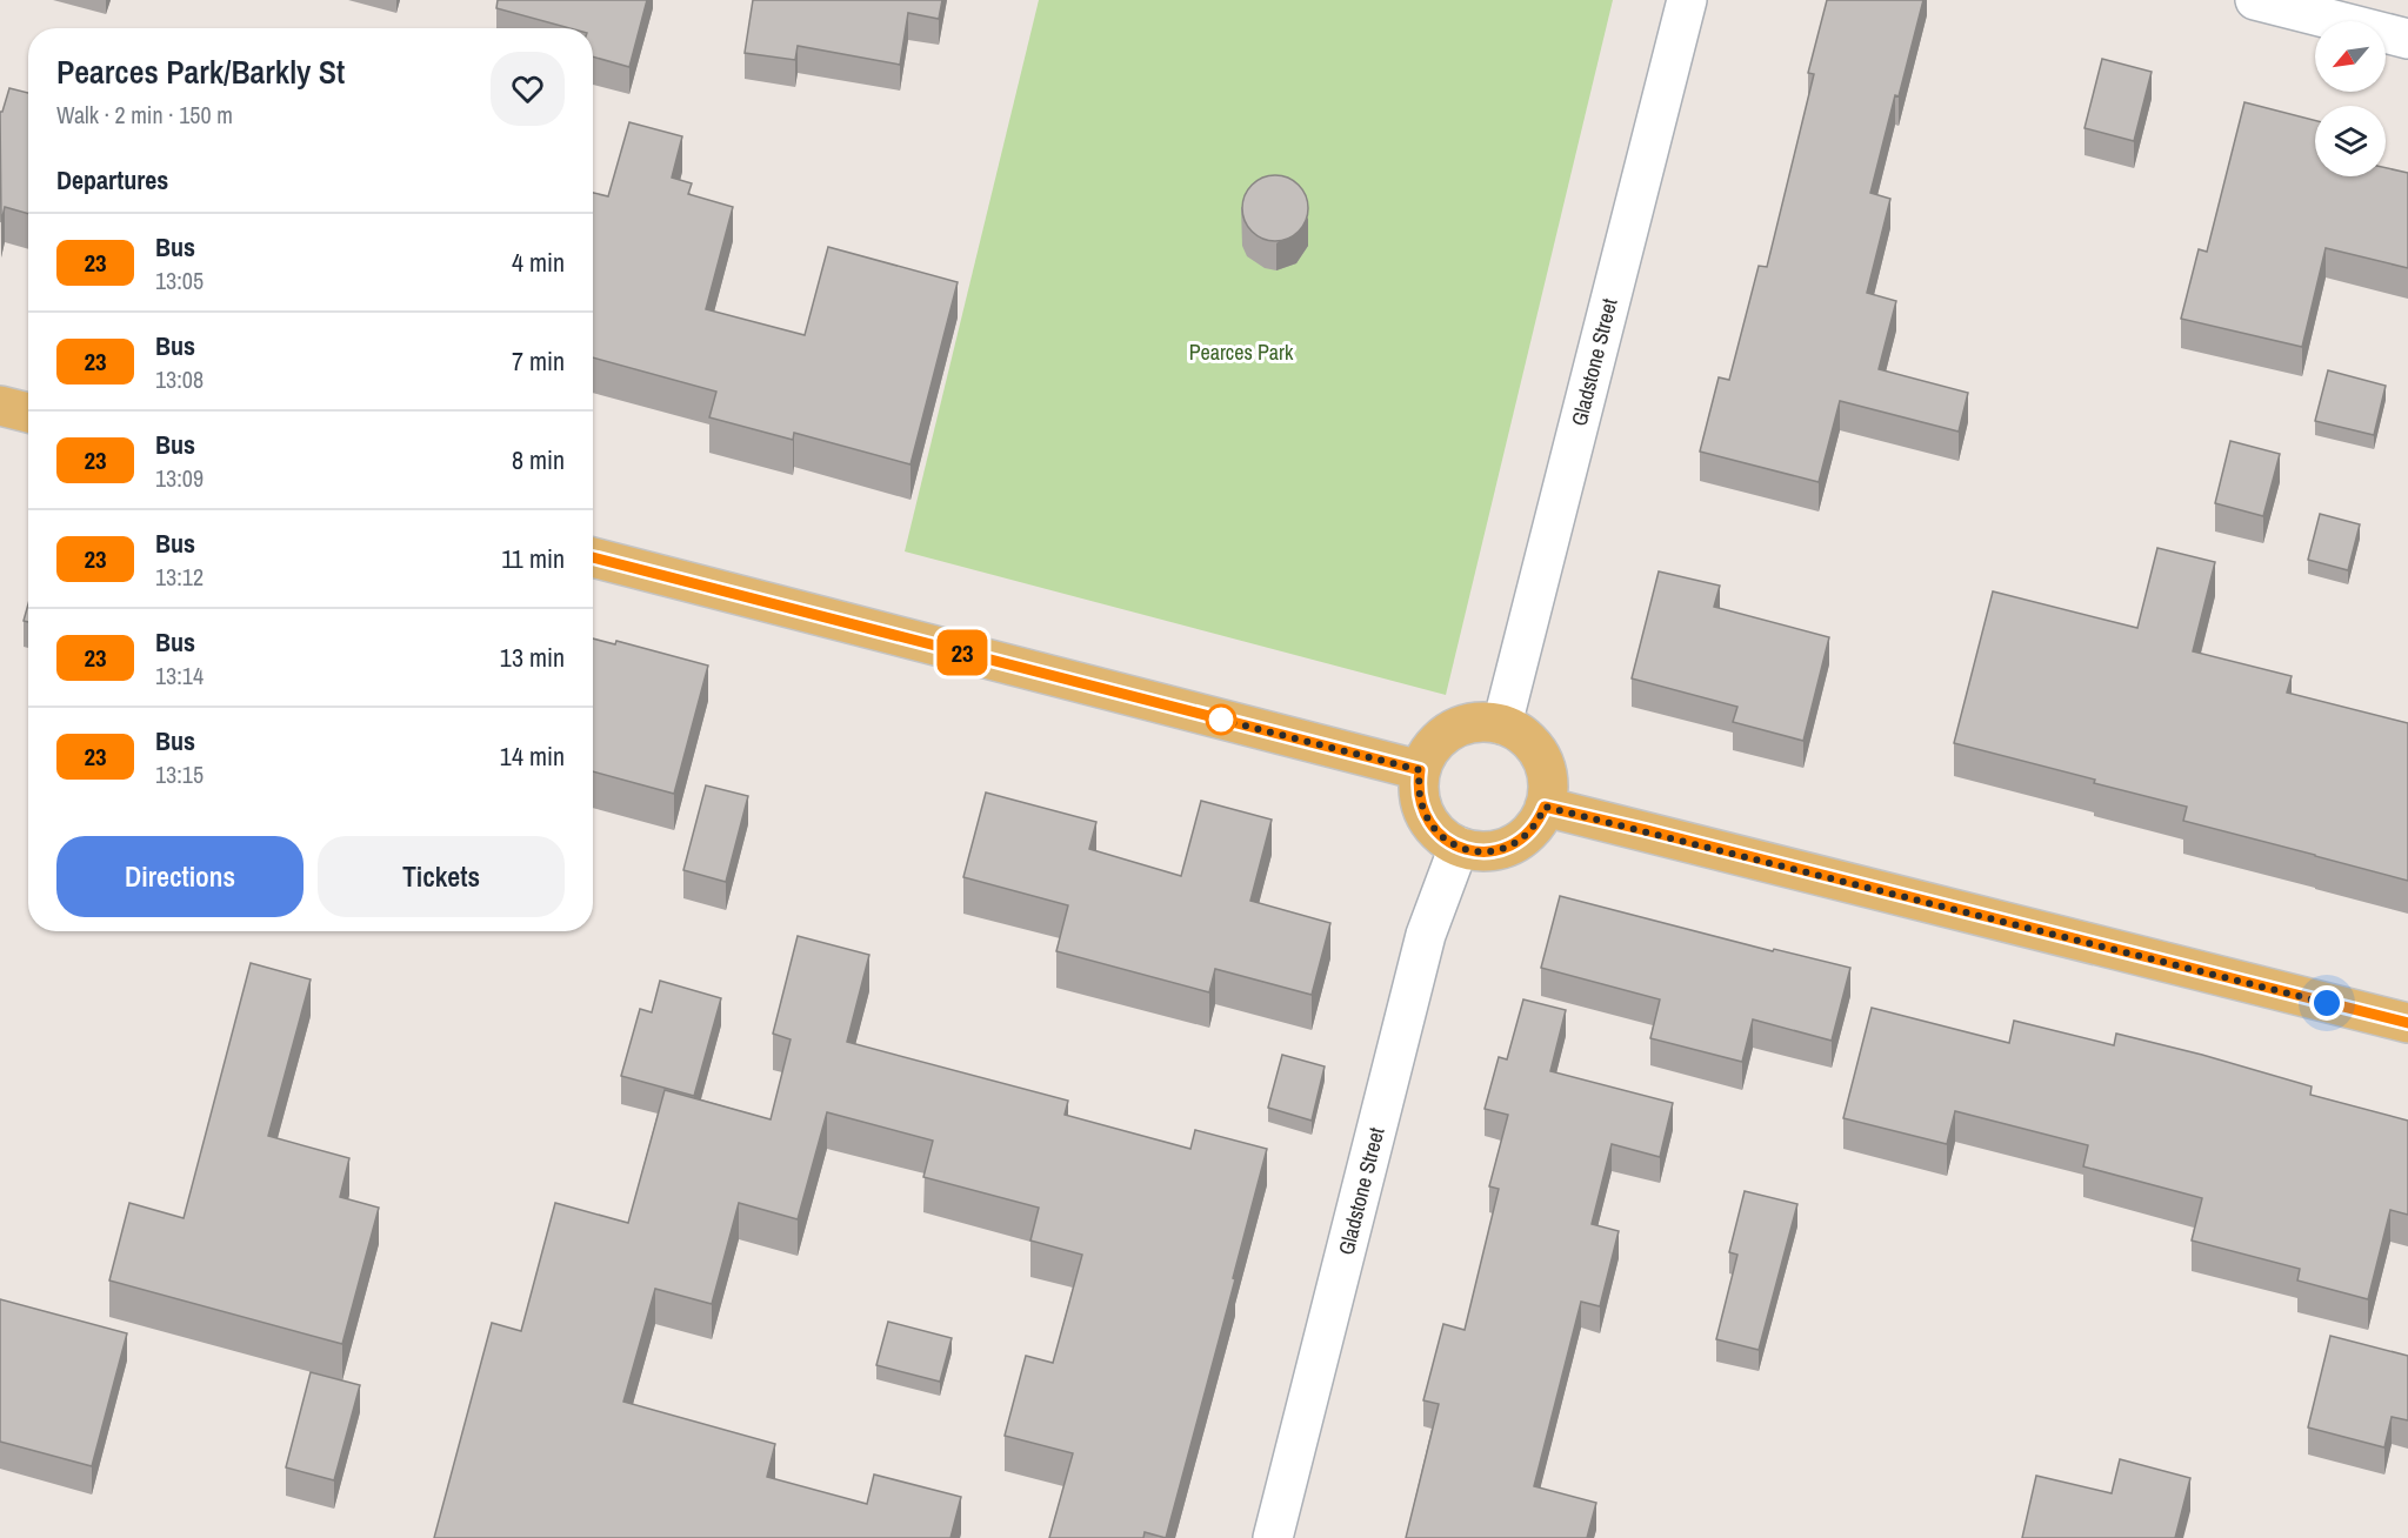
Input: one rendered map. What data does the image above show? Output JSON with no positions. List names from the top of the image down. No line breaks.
{"streets":{"street":["Gladstone Street"]},"parks":["Pearces Park"],"lines":["bus line 23"],"north":"bottom left","page":{"on_map":"23","heading":[["Pearces Park/Barkly St","Walk · 2 min · 150 m"],"Departures"],"list":[{"mark":"23","name":"Bus","note":"13:05","value":"4 min"},{"mark":"23","name":"Bus","note":"13:08","value":"7 min"},{"mark":"23","name":"Bus","note":"13:09","value":"8 min"},{"mark":"23","name":"Bus","note":"13:12","value":"11 min"},{"mark":"23","name":"Bus","note":"13:14","value":"13 min"},{"mark":"23","name":"Bus","note":"13:15","value":"14 min"}],"buttons":["Directions","Tickets"]}}
